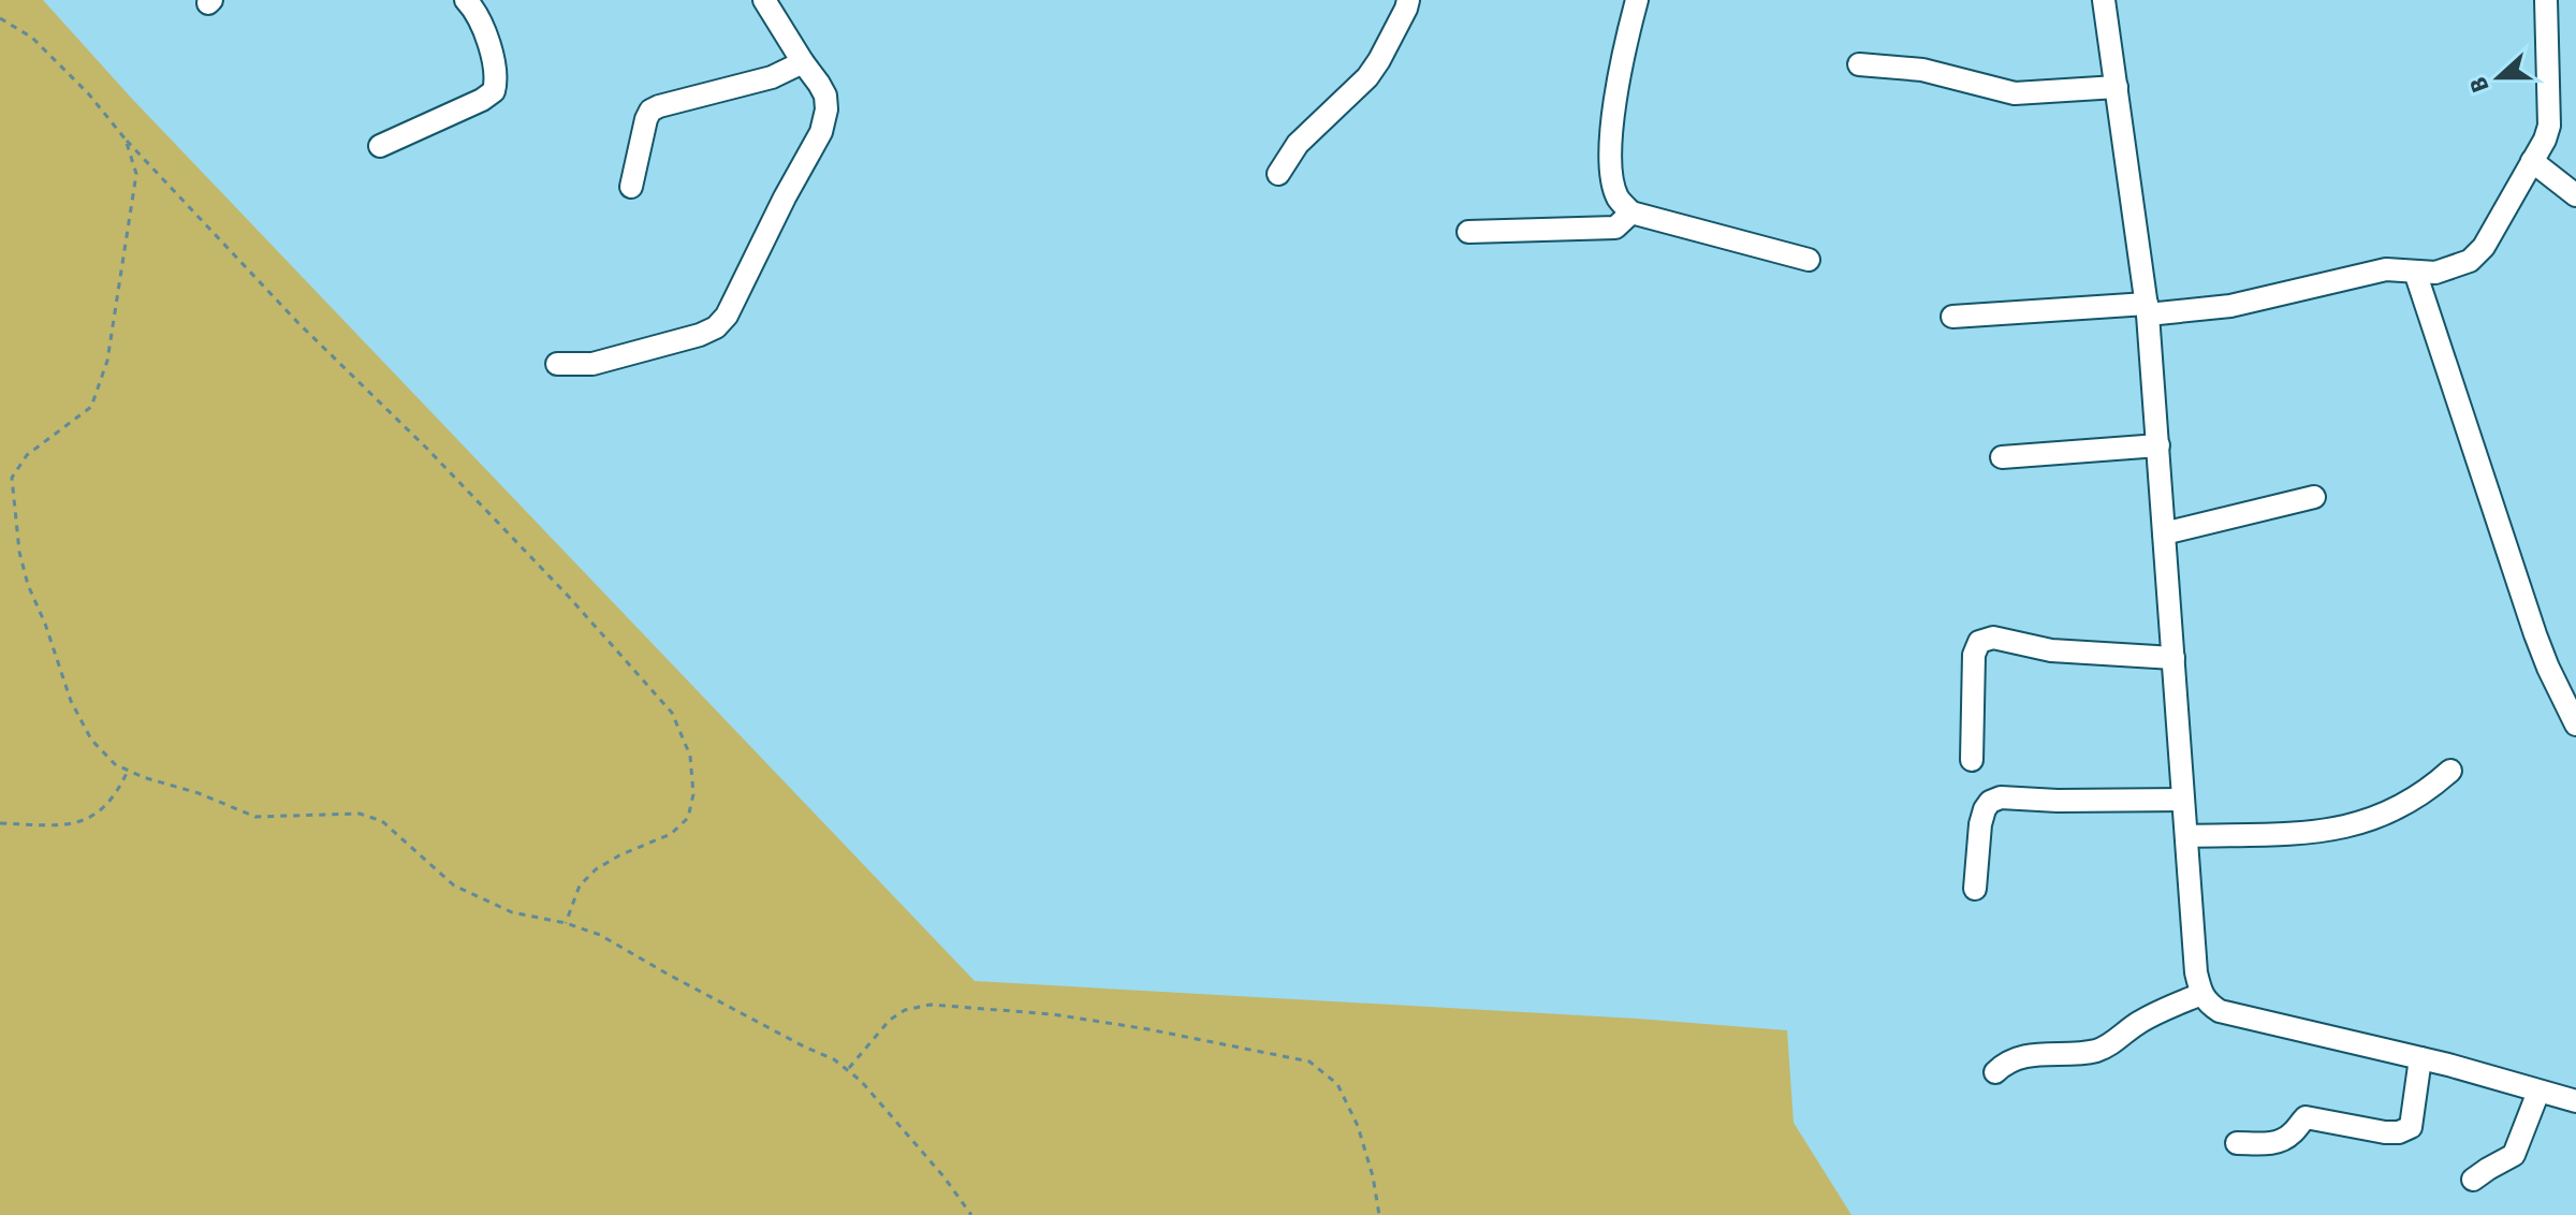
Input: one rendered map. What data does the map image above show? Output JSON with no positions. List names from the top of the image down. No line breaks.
{"north":"left"}
